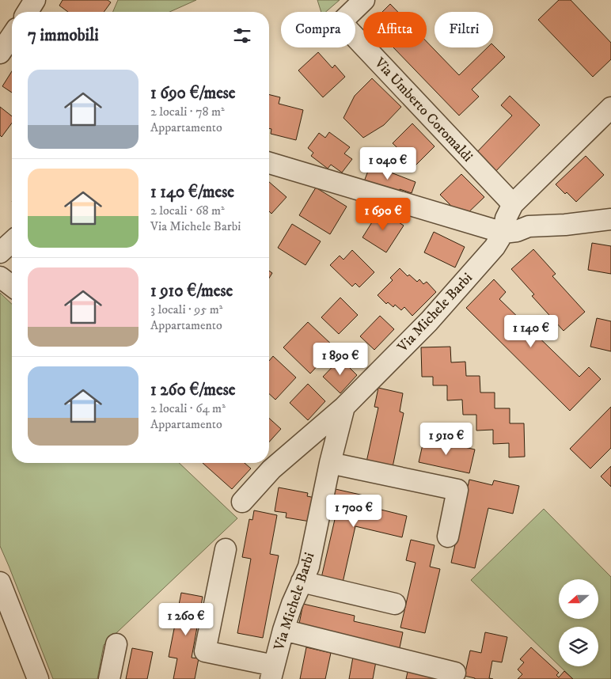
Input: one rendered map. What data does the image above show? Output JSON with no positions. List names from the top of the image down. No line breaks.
{"streets":{"street":["Via Umberto Coromaldi","Via Michele Barbi"]},"crossings":[["Via Umberto Coromaldi","Via Michele Barbi"]],"north":"left","page":{"chip":["Compra","Affitta","Filtri"],"heading":"7 immobili","list":[{"name":"1 690 €/mese","note":"2 locali · 78 m² · Appartamento"},{"name":"1 140 €/mese","note":"2 locali · 68 m² · Via Michele Barbi"},{"name":"1 910 €/mese","note":"3 locali · 95 m² · Appartamento"},{"name":"1 260 €/mese","note":"2 locali · 64 m² · Appartamento"}],"price":["1 040 €","1 690 €","1 140 €","1 890 €","1 910 €","1 700 €","1 260 €"]}}
